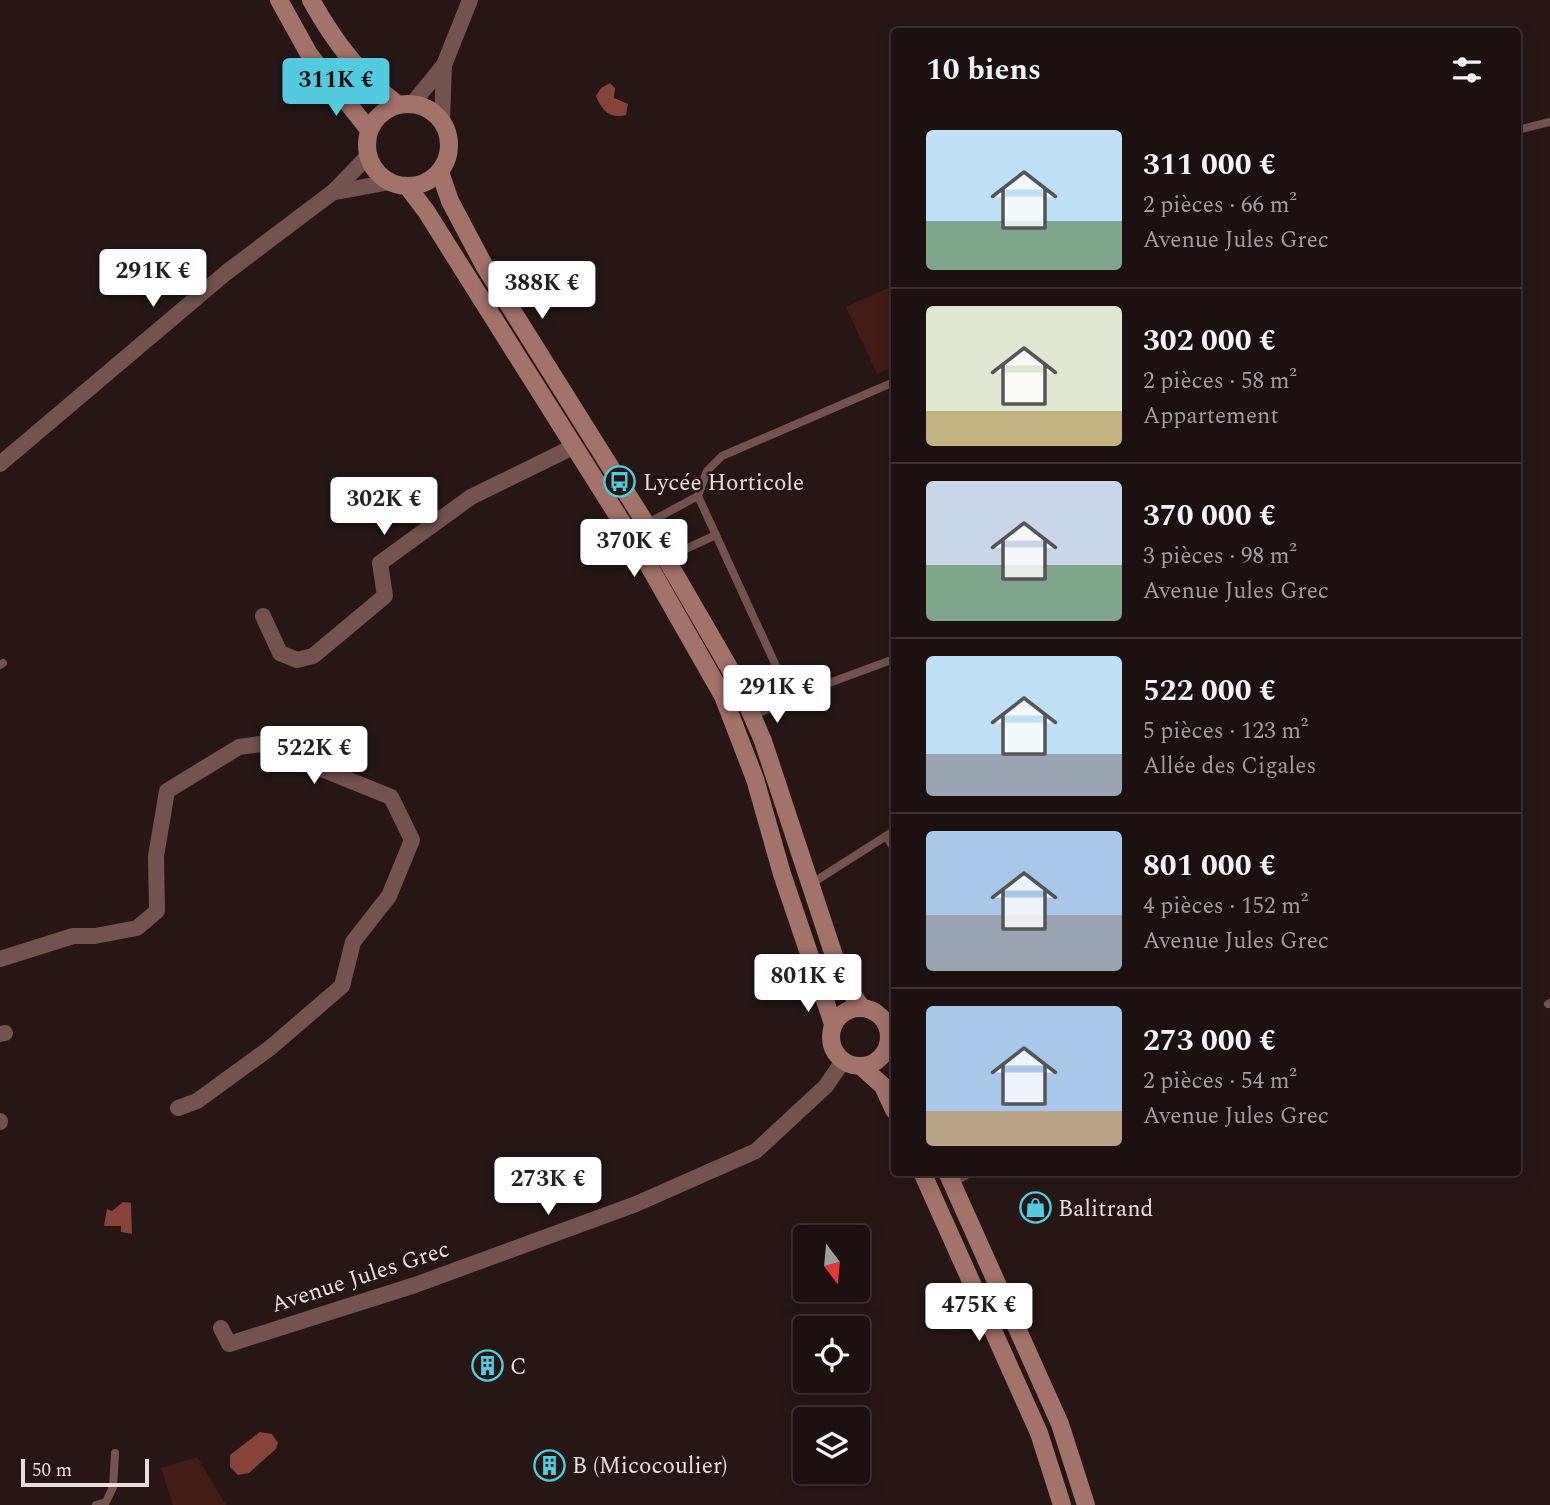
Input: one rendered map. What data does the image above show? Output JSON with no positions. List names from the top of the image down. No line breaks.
{"streets":{"street":["Avenue Jules Grec"]},"places":{"bus stop":["Lycée Horticole"],"shop":["Balitrand"],"building":["C","B (Micocoulier)"]},"scale_bar":"50 m","north":"bottom","page":{"heading":"10 biens","price":["311K €","291K €","388K €","302K €","370K €","291K €","522K €","801K €","273K €","475K €"],"list":[{"name":"311 000 €","note":"2 pièces · 66 m² · Avenue Jules Grec"},{"name":"302 000 €","note":"2 pièces · 58 m² · Appartement"},{"name":"370 000 €","note":"3 pièces · 98 m² · Avenue Jules Grec"},{"name":"522 000 €","note":"5 pièces · 123 m² · Allée des Cigales"},{"name":"801 000 €","note":"4 pièces · 152 m² · Avenue Jules Grec"},{"name":"273 000 €","note":"2 pièces · 54 m² · Avenue Jules Grec"}],"scale":"50 m"}}
